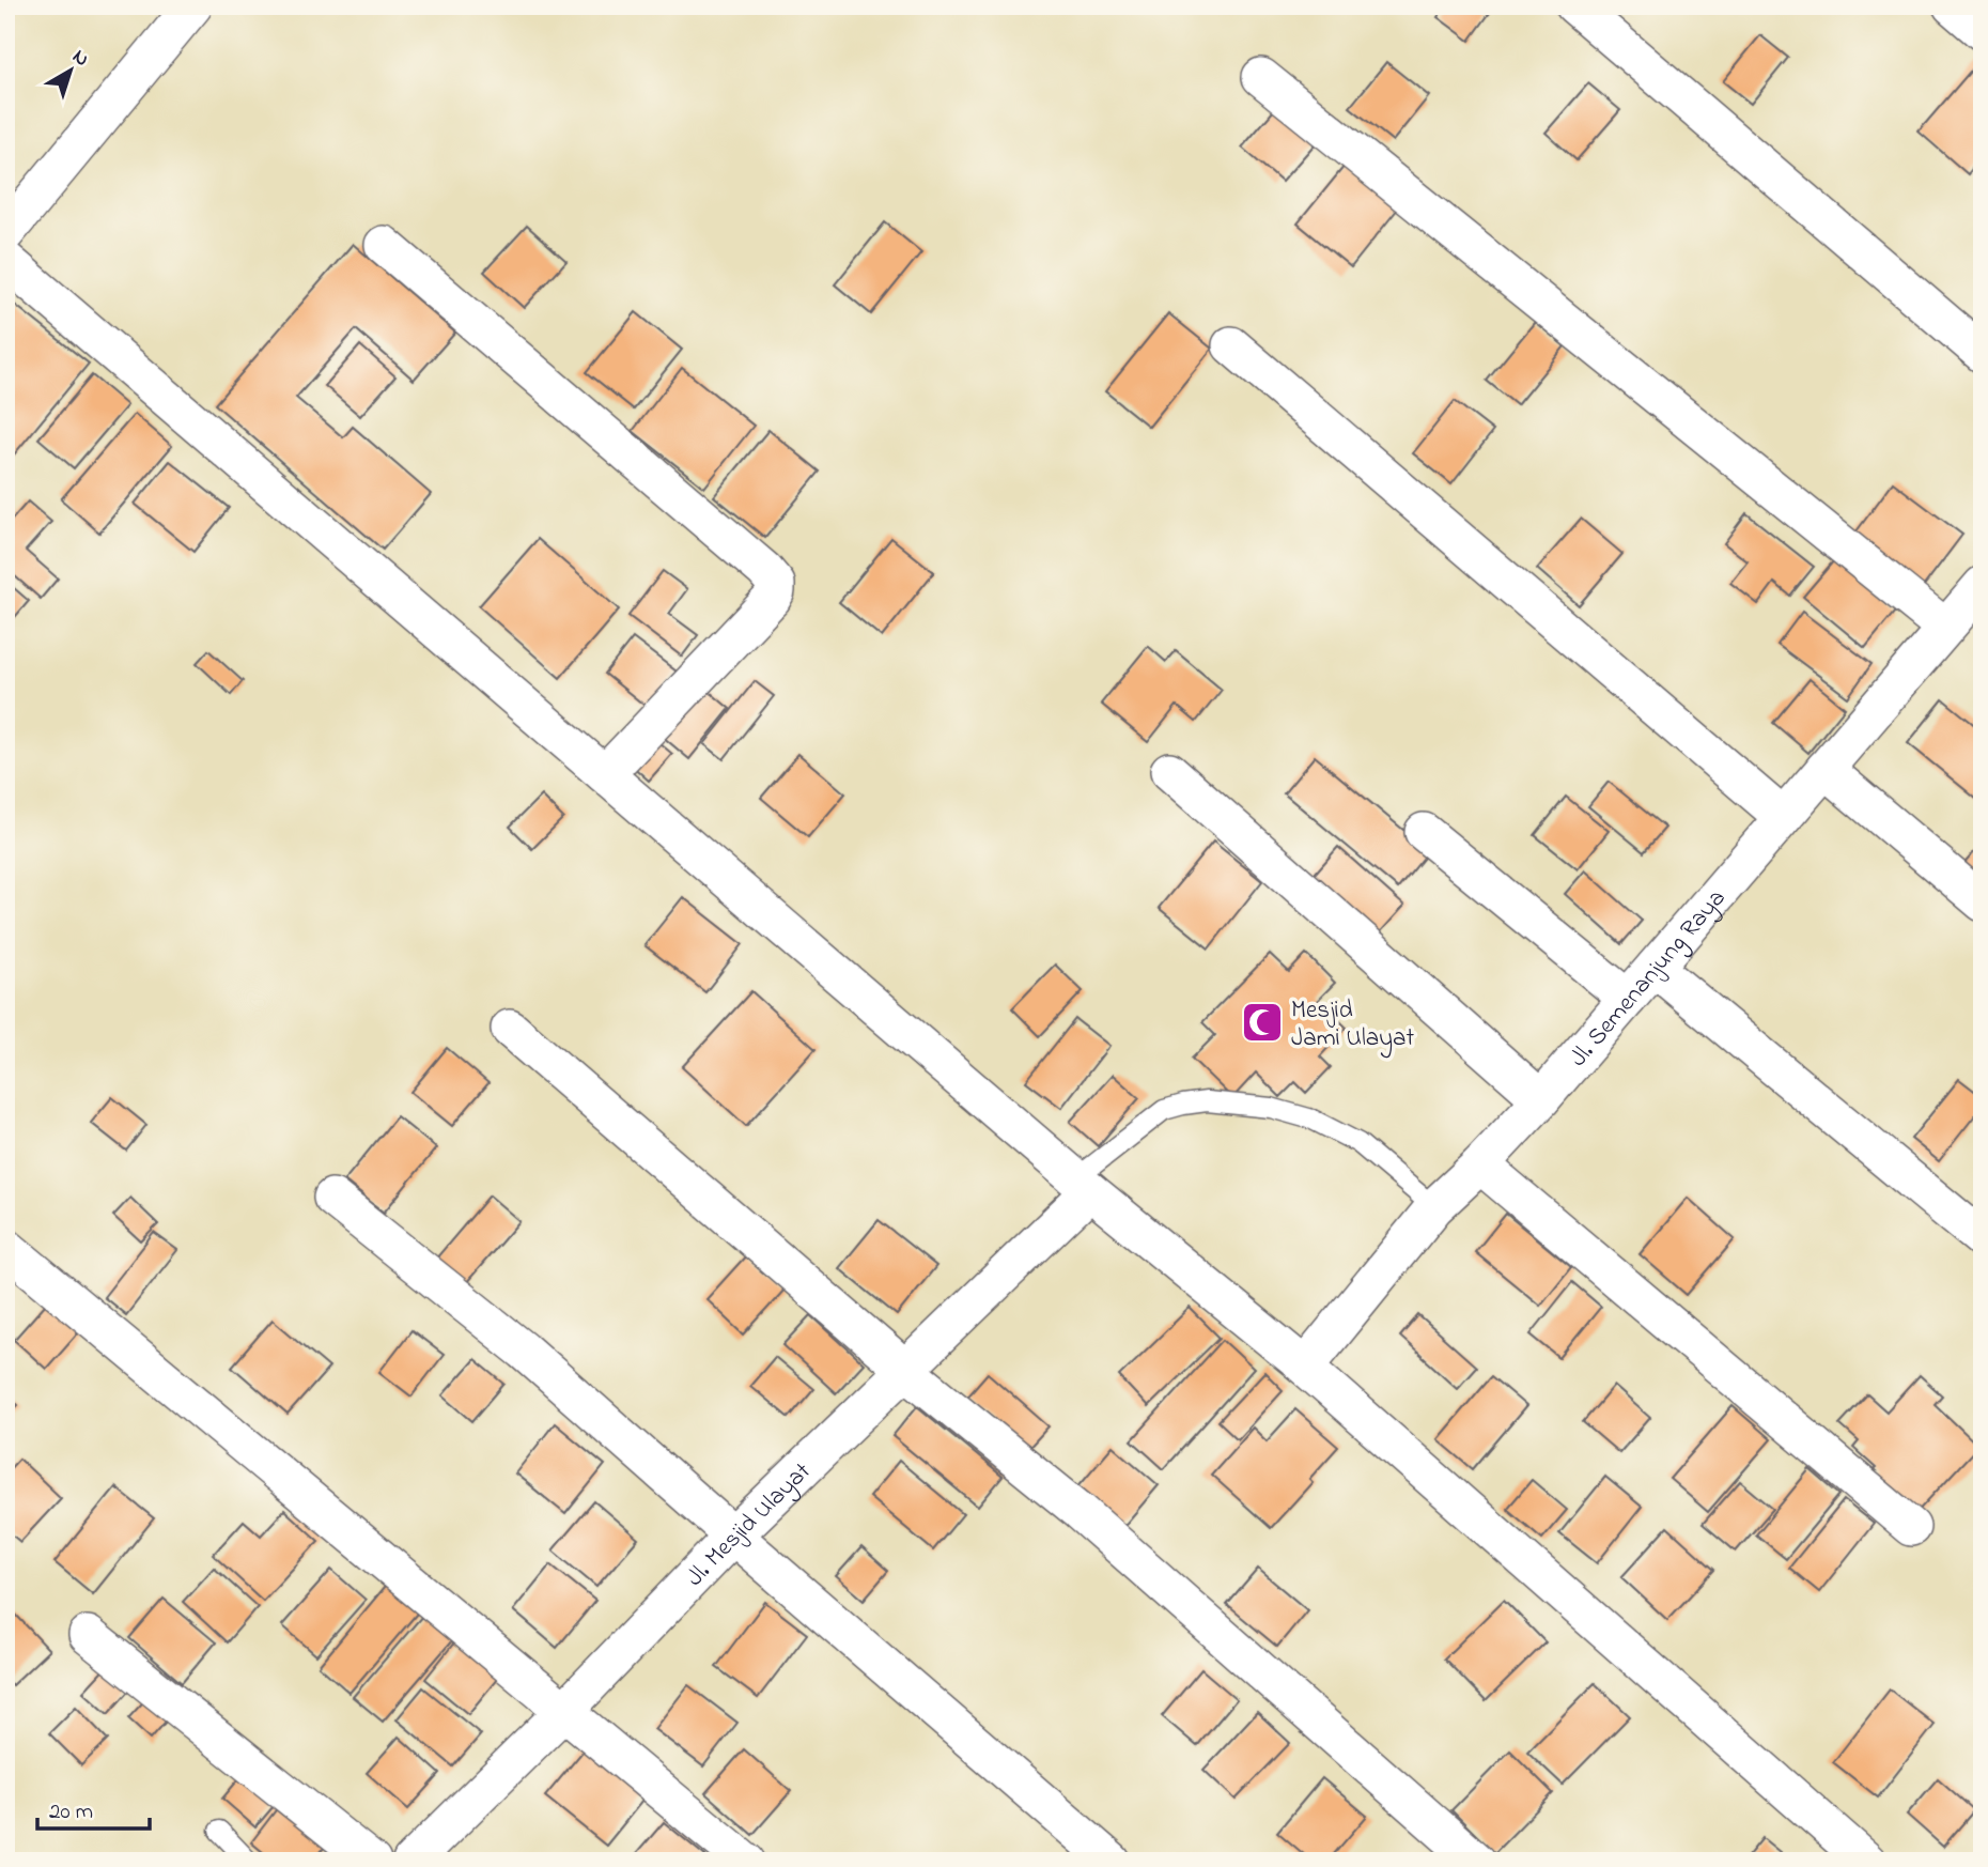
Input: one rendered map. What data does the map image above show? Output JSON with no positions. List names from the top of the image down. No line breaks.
{"streets":{"street":["Jl. Semenanjung Raya","Jl. Mesjid Ulayat"]},"places":{"mosque":["Mesjid Jami Ulayat"]},"scale_bar":"20 m","north":"top right"}
